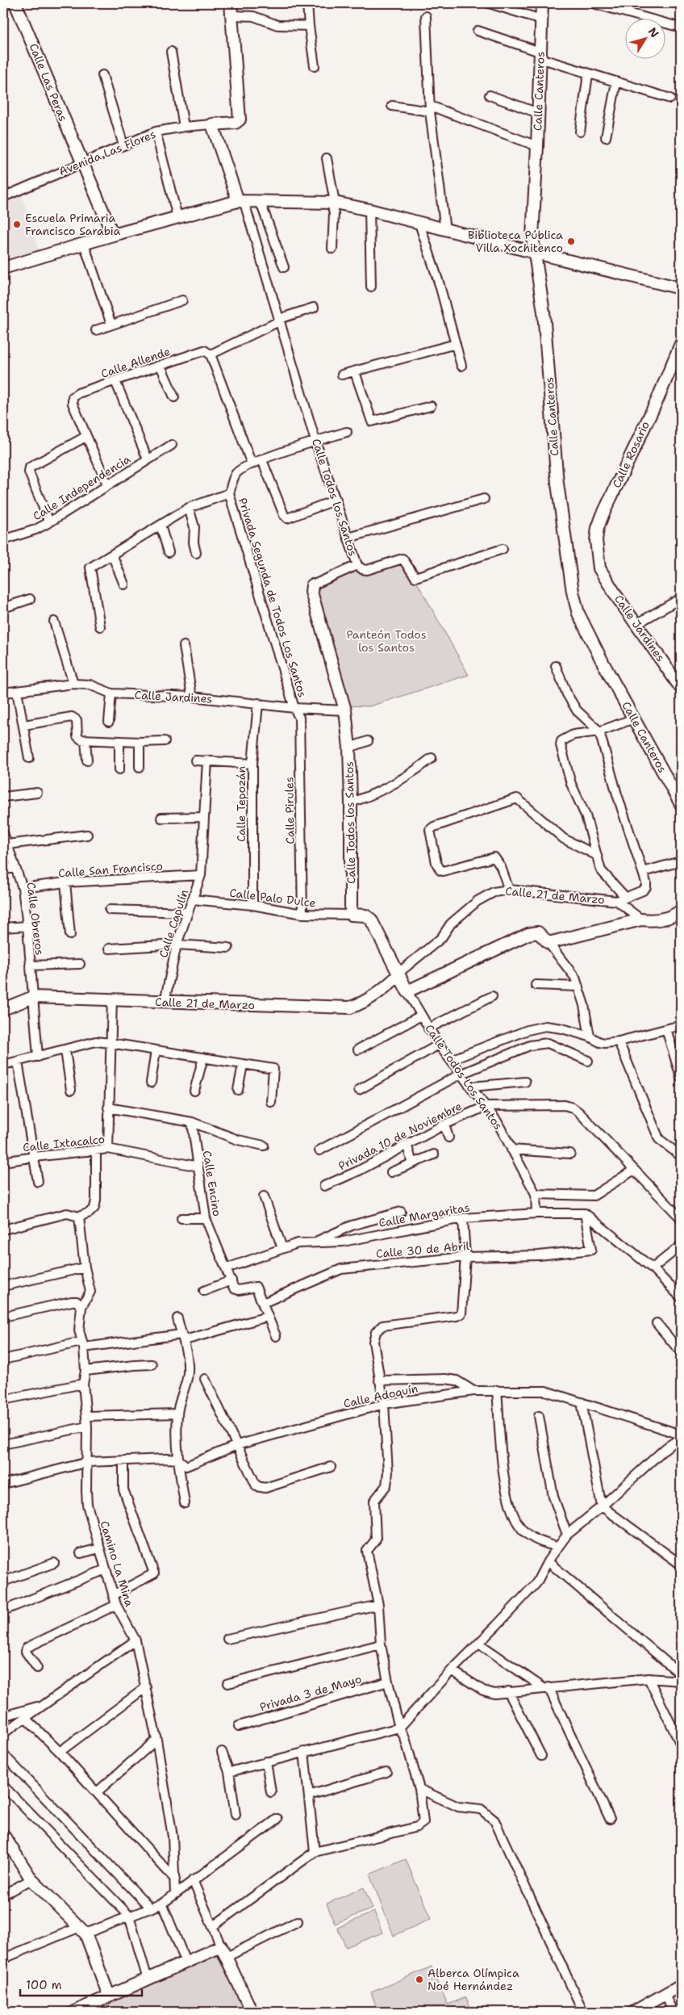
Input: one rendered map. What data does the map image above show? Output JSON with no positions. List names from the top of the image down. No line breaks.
{"streets":{"street":["Calle Las Peras","Calle Canteros","Avenida Las Flores","Calle Allende","Calle Rosario","Calle Independencia","Calle Todos los Santos","Privada Segunda de Todos Los Santos","Calle Jardines","Calle Tepozán","Calle Pirules","Calle San Francisco","Calle 21 de Marzo","Calle Palo Dulce","Calle Obreros","Calle Capulín","Calle Todos Los Santos","Privada 10 de Noviembre","Calle Ixtacalco","Calle Encino","Calle Margaritas","Calle 30 de Abril","Calle Adoquín","Camino La Mina","Privada 3 de Mayo"]},"crossings":[["Calle Las Peras","Avenida Las Flores"],["Calle Allende","Calle Todos los Santos"],["Calle Rosario","Calle Jardines"],["Calle Todos los Santos","Calle Jardines"],["Calle Todos los Santos","Calle Palo Dulce"],["Calle Todos los Santos","Calle Todos Los Santos"],["Privada Segunda de Todos Los Santos","Calle Jardines"],["Privada Segunda de Todos Los Santos","Calle Pirules"],["Calle Jardines","Calle Tepozán"],["Calle Jardines","Calle Pirules"],["Calle Tepozán","Calle Palo Dulce"],["Calle Pirules","Calle Palo Dulce"],["Calle San Francisco","Calle Obreros"],["Calle San Francisco","Calle Capulín"],["Calle 21 de Marzo","Calle Obreros"],["Calle 21 de Marzo","Calle Capulín"],["Calle 21 de Marzo","Calle Todos Los Santos"],["Calle Palo Dulce","Calle Capulín"],["Calle Palo Dulce","Calle Todos Los Santos"],["Calle Todos Los Santos","Privada 10 de Noviembre"],["Calle Todos Los Santos","Calle Margaritas"],["Calle Ixtacalco","Calle Encino"],["Calle Encino","Calle 30 de Abril"],["Calle Margaritas","Calle 30 de Abril"],["Calle Adoquín","Camino La Mina"]],"parks":["Panteón Todos los Santos"],"places":["Escuela Primaria Francisco Sarabia","Biblioteca Pública Villa Xochitenco","Alberca Olímpica Noé Hernández"],"scale_bar":"100 m","north":"top right"}
